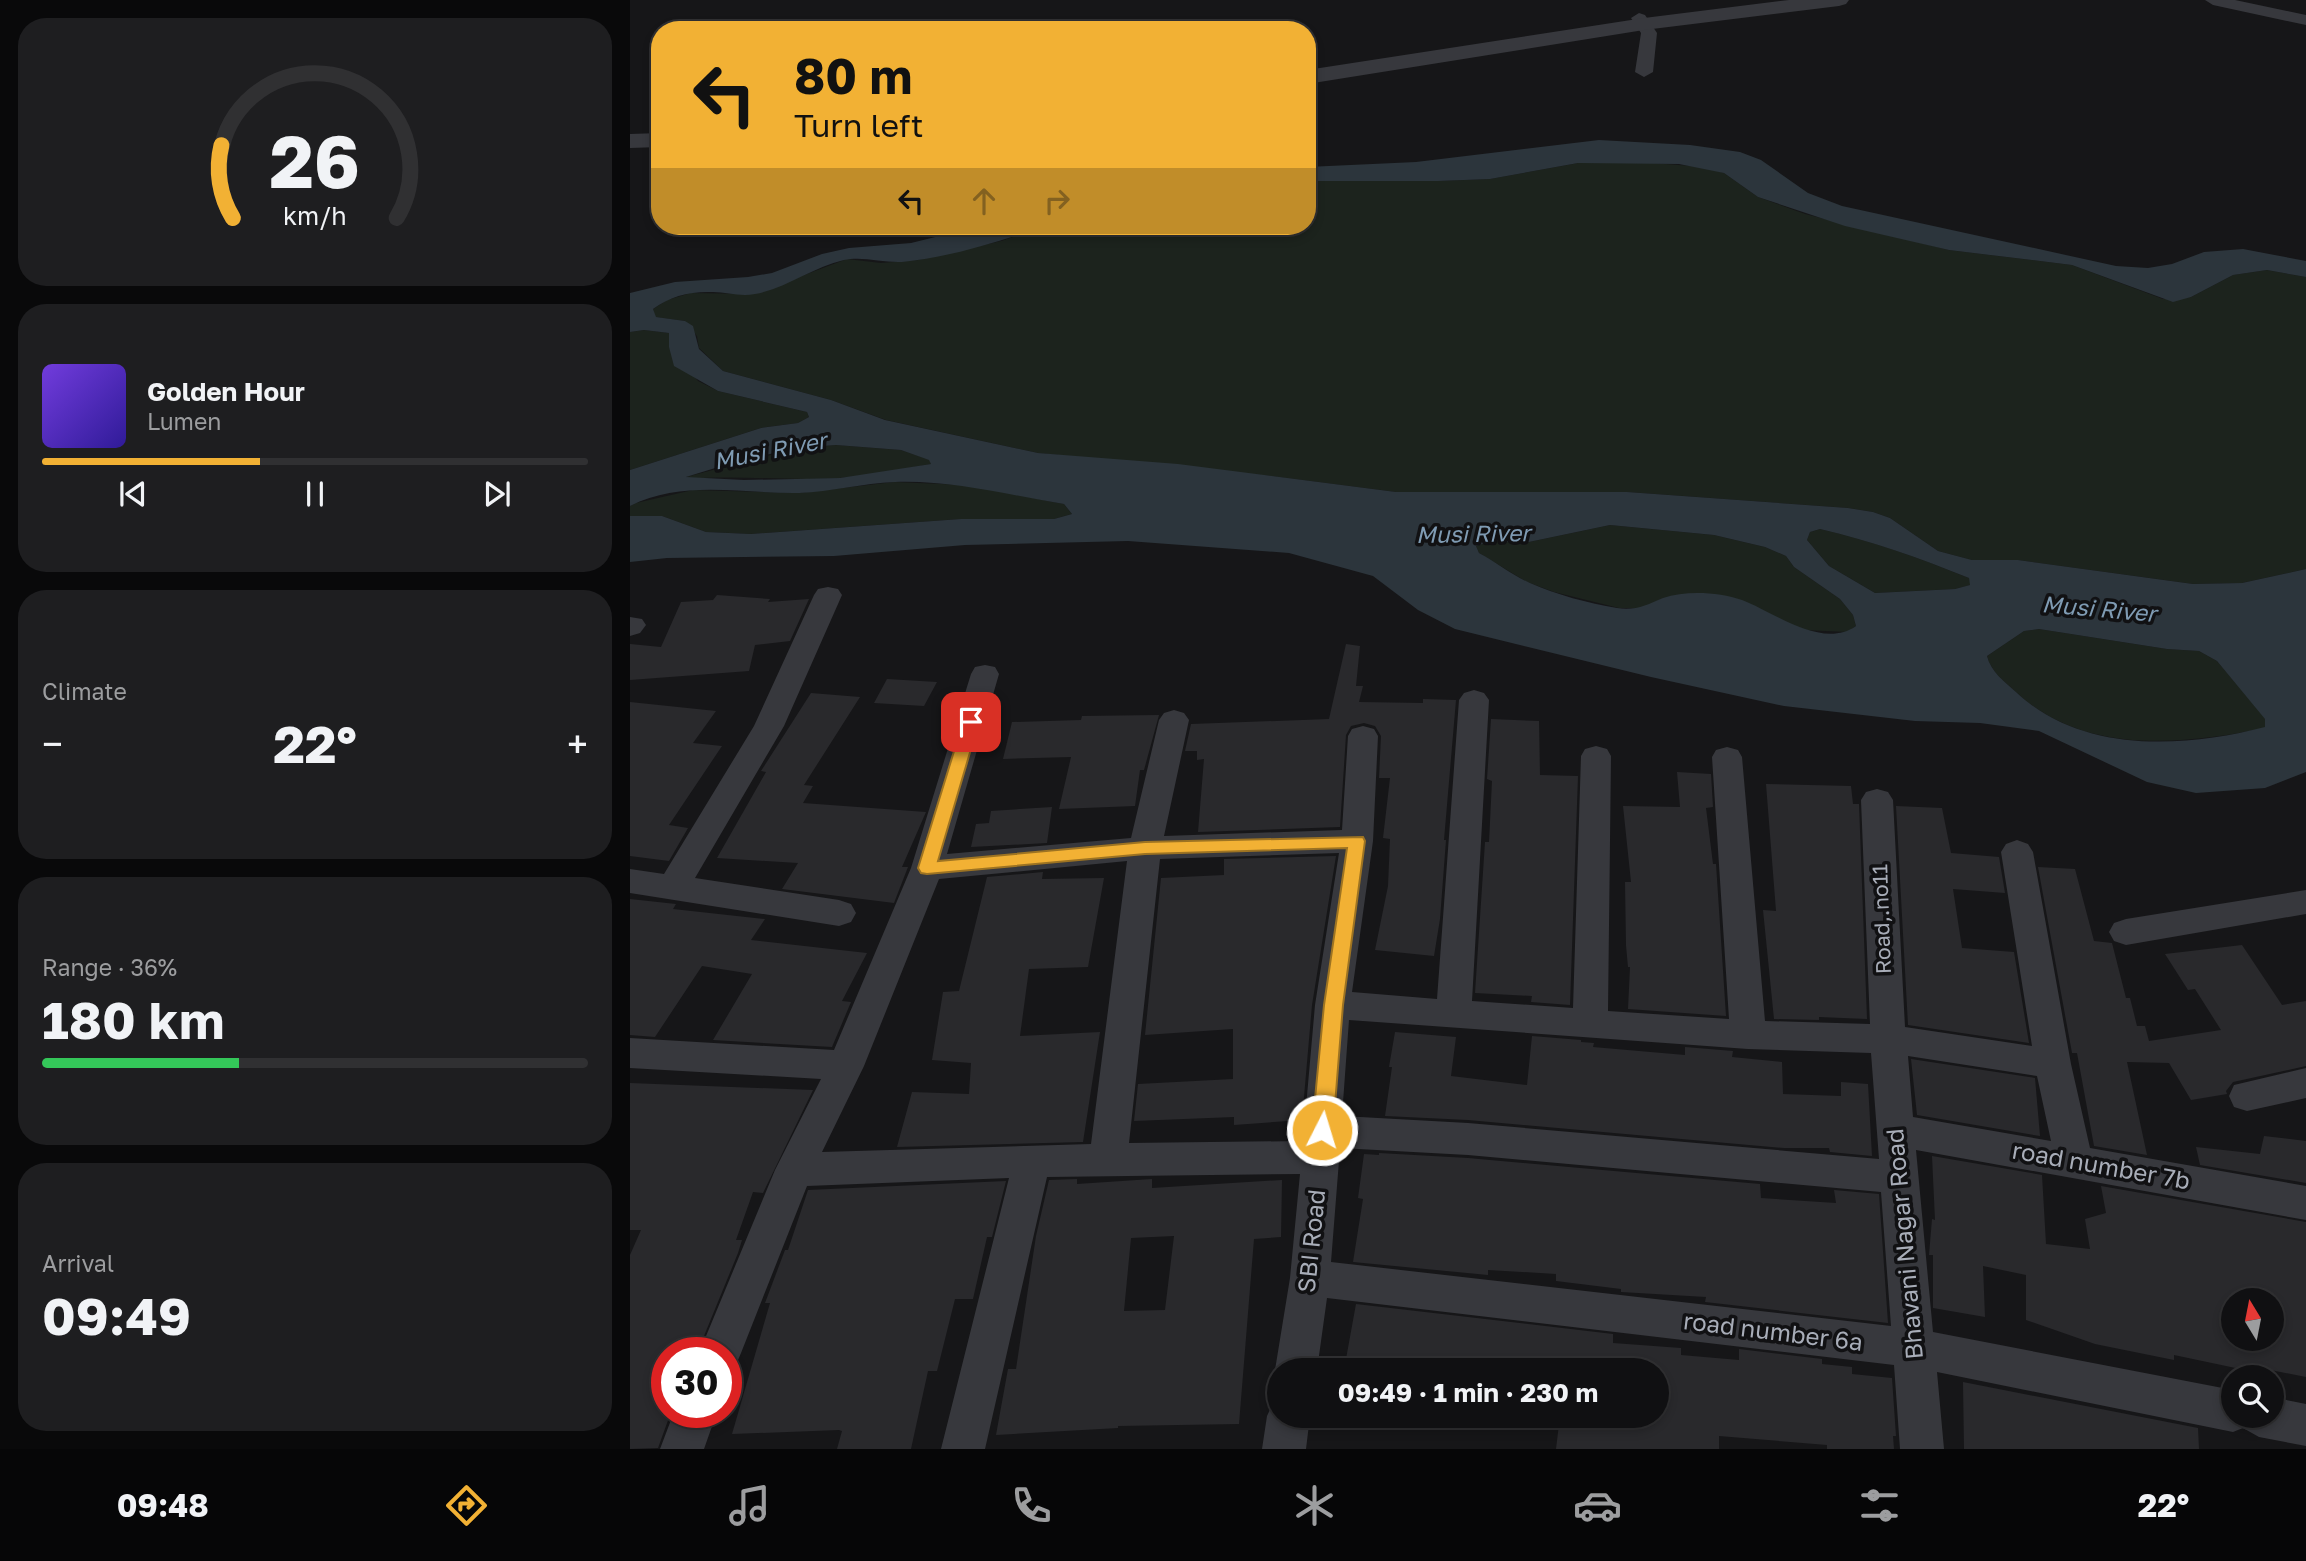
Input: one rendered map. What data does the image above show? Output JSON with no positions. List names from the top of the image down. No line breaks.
{"streets":{"street":["Road,.no11","road number 7b","SBI Road","Bhavani Nagar Road","road number 6a"]},"crossings":[["Road,.no11","Bhavani Nagar Road"],["road number 7b","Bhavani Nagar Road"],["SBI Road","road number 6a"],["Bhavani Nagar Road","road number 6a"]],"water":["Musi River"],"north":"top","page":{"turn":["80 m","Turn left"],"song":["Golden Hour","Lumen"],"tile":["Climate",["Range · 36%","180 km"],["Arrival","09:49"]],"heat":["−","22°","+"],"limit":"30","trip":"09:49 · 1 min · 230 m","tabs":["09:48","22°"],"gauge":["26","km/h"]}}
